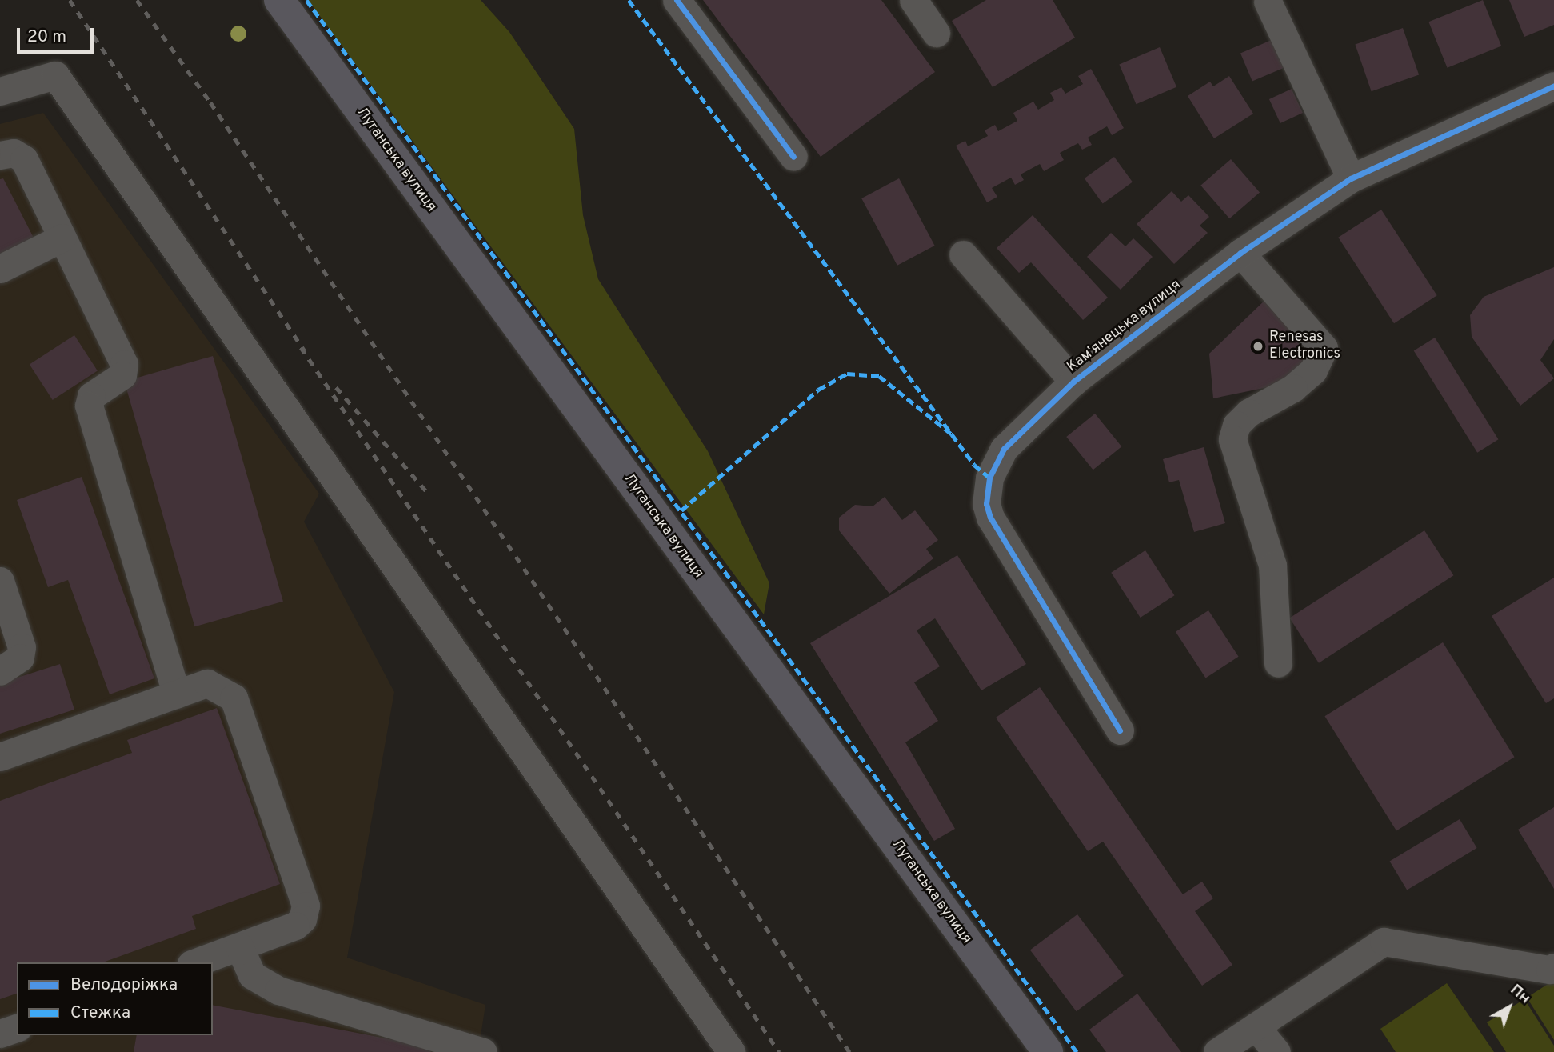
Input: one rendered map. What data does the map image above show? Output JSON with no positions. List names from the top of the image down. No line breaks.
{"streets":{"main road":["Луганська вулиця"],"street":["Камʼянецька вулиця"]},"places":["Renesas Electronics"],"legend":["Велодоріжка","Стежка"],"scale_bar":"20 m","north":"top right"}
